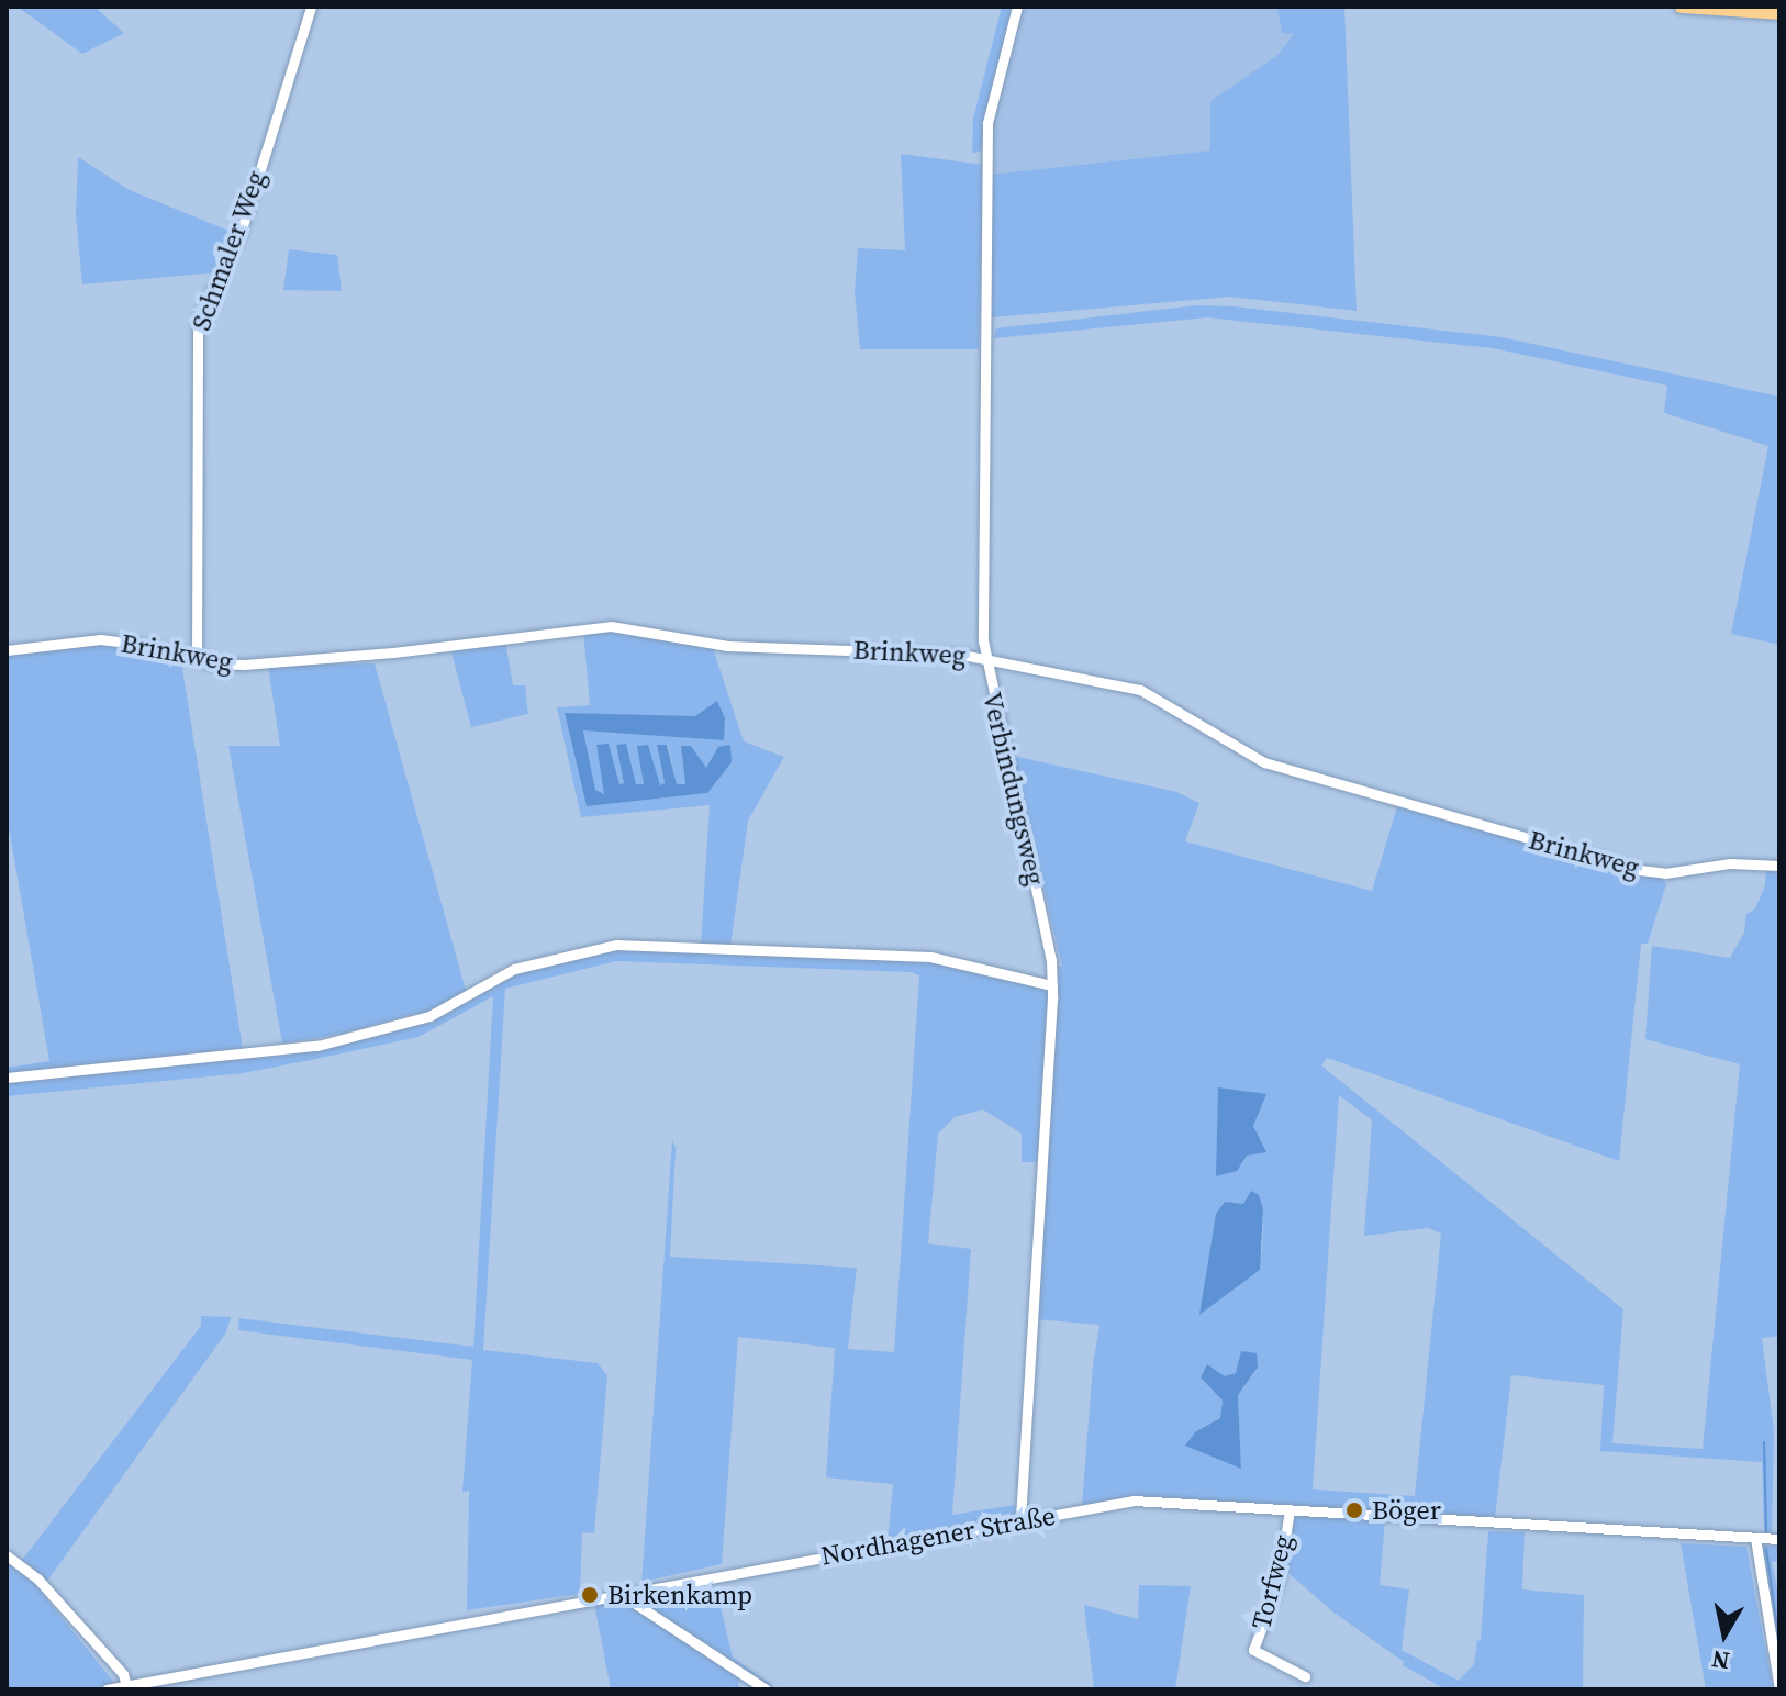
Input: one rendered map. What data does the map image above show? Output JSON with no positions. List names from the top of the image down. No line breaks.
{"streets":{"street":["Schmaler Weg","Brinkweg","Verbindungsweg","Nordhagener Straße","Torfweg"]},"crossings":[["Schmaler Weg","Brinkweg"],["Brinkweg","Verbindungsweg"],["Verbindungsweg","Nordhagener Straße"],["Nordhagener Straße","Torfweg"]],"places":["Böger","Birkenkamp"],"north":"bottom"}
